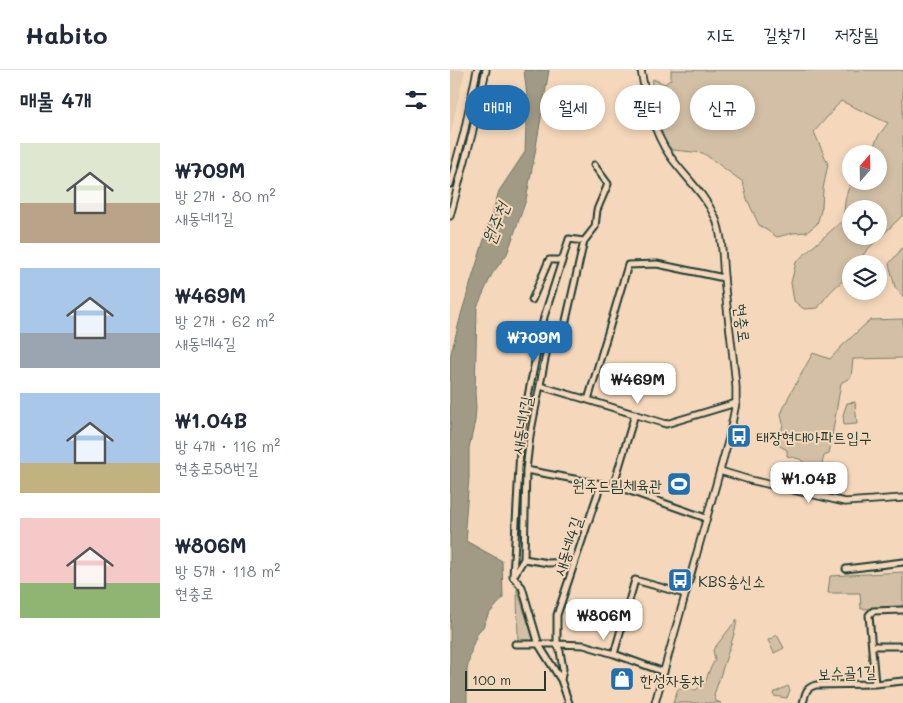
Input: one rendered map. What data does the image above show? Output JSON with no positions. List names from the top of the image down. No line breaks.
{"streets":{"street":["현충로","새동네1길","새동네4길","보수골1길"]},"water":["원주천"],"places":{"bus stop":["태장현대아파트입구","KBS송신소"],"sports":["원주드림체육관"],"shop":["한성자동차"]},"scale_bar":"100 m","north":"top","page":{"header":"Habito","nav":["지도","길찾기","저장됨"],"heading":"매물 4개","chip":["매매","월세","필터","신규"],"list":[{"name":"₩709M","note":"방 2개 · 80 m² · 새동네1길"},{"name":"₩469M","note":"방 2개 · 62 m² · 새동네4길"},{"name":"₩1.04B","note":"방 4개 · 116 m² · 현충로58번길"},{"name":"₩806M","note":"방 5개 · 118 m² · 현충로"}],"price":["₩709M","₩469M","₩1.04B","₩806M"],"scale":"100 m"}}
